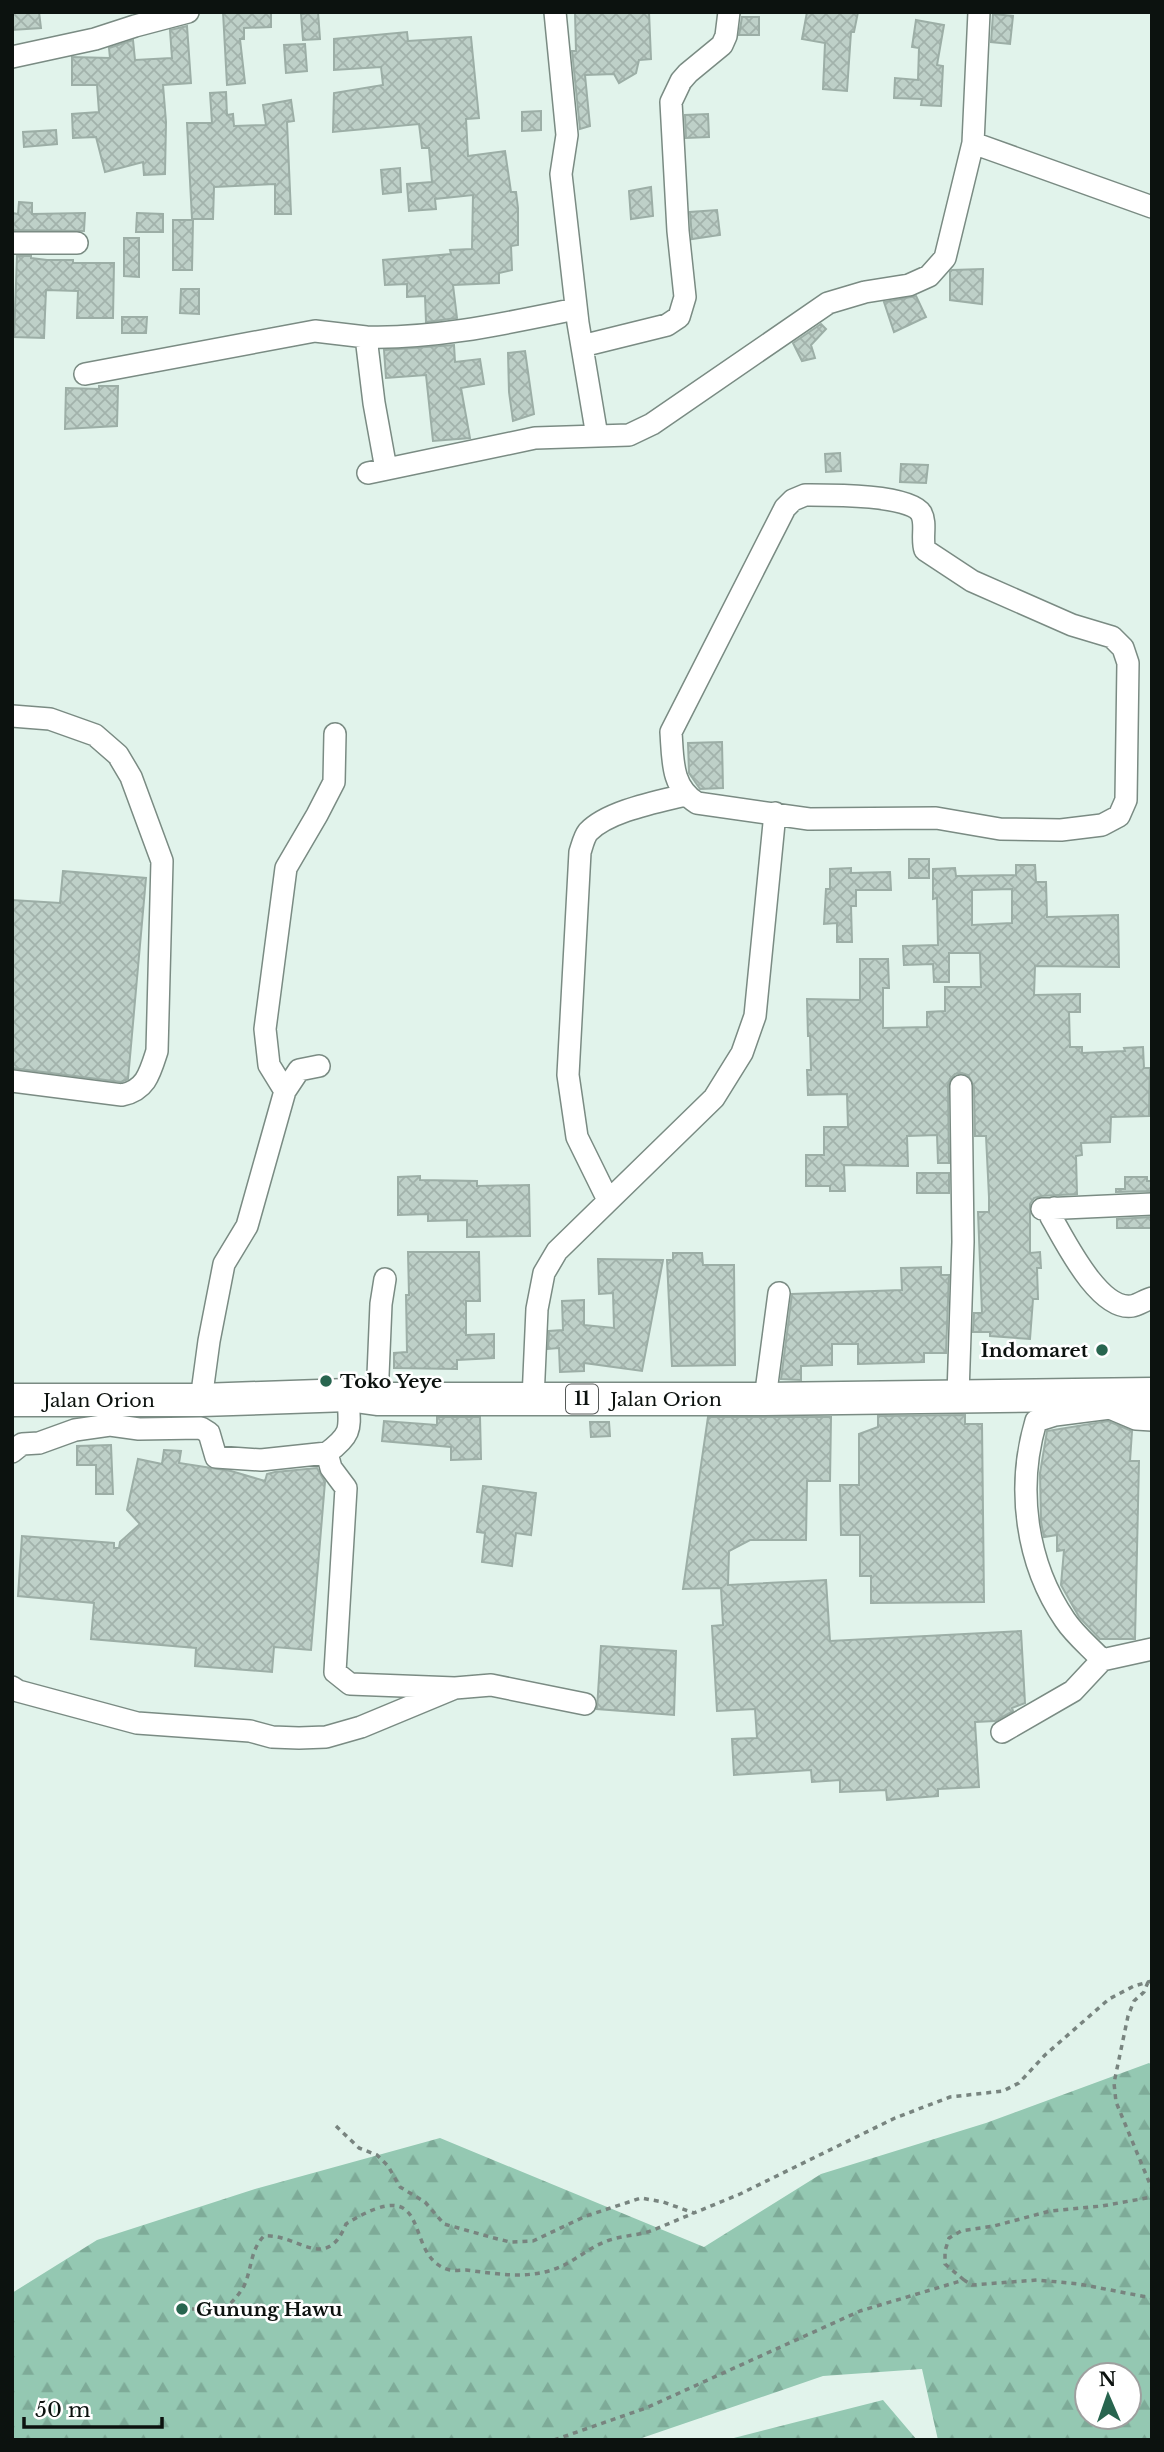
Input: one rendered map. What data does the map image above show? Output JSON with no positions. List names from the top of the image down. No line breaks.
{"streets":{"highway":["11","Jalan Orion"]},"places":["Indomaret","Toko Yeye","Gunung Hawu"],"scale_bar":"50 m","north":"top"}
